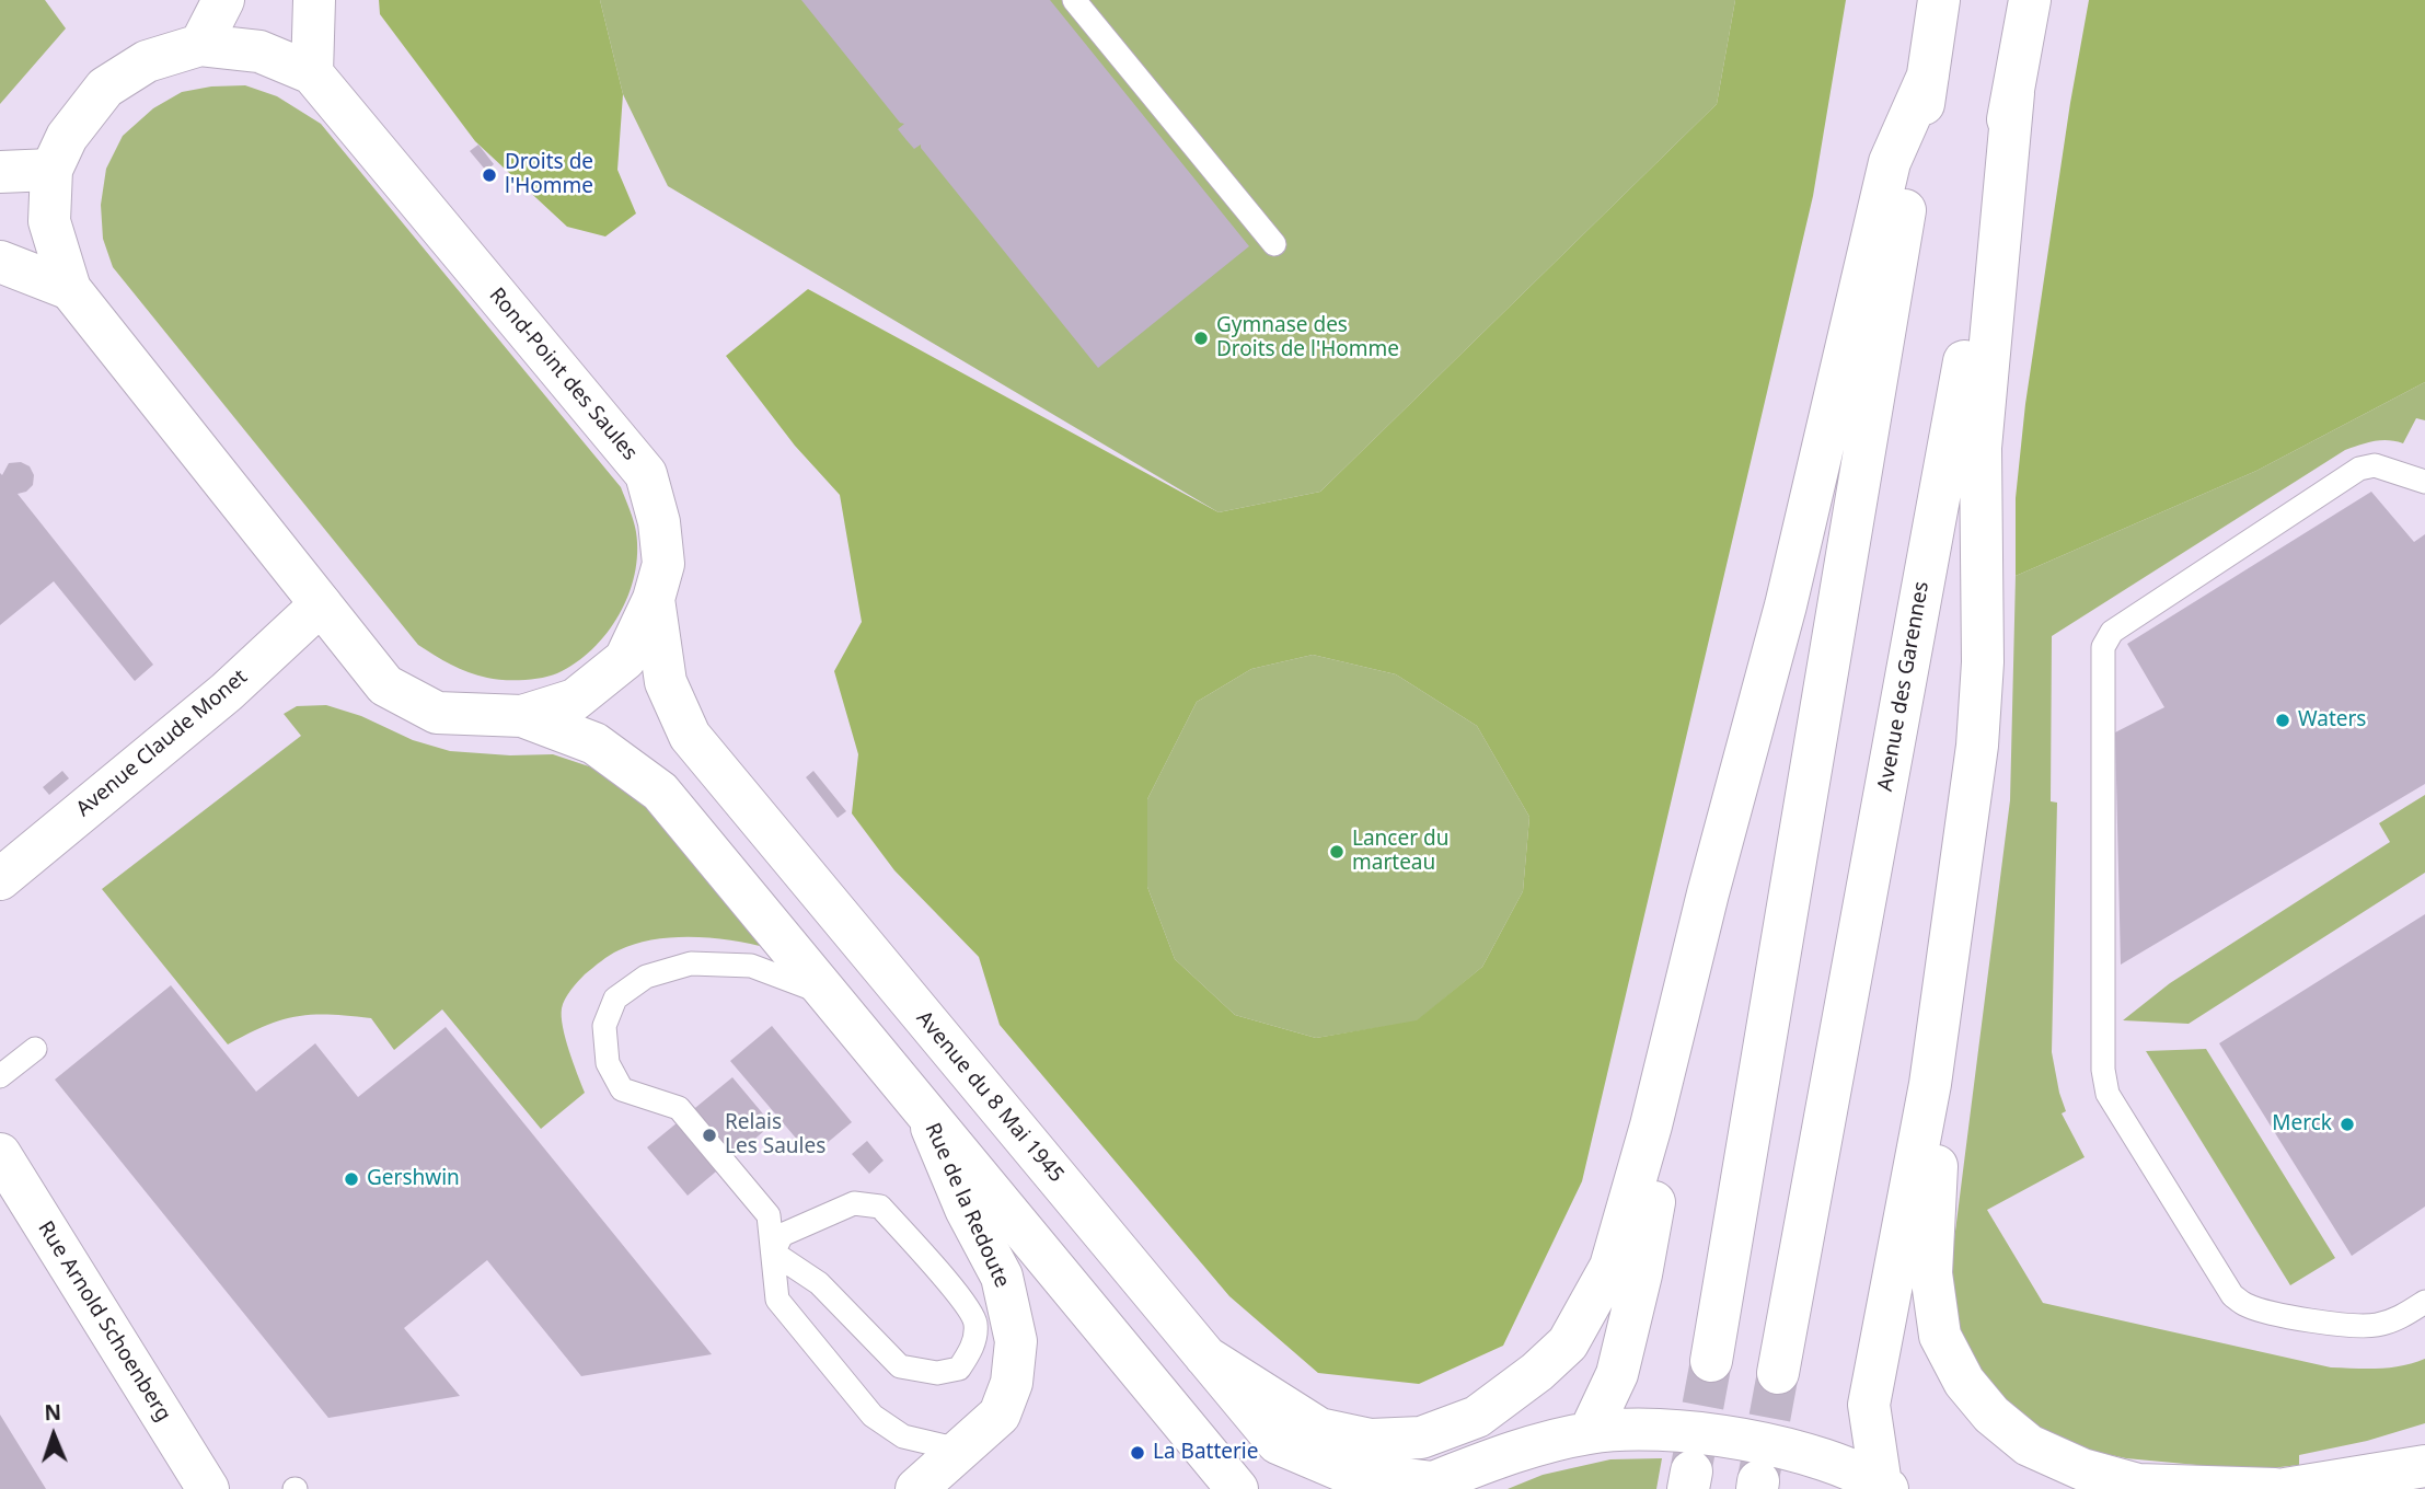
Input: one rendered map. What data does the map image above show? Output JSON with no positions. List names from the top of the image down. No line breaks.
{"streets":{"main road":["Rond-Point des Saules","Avenue des Garennes","Avenue Claude Monet","Avenue du 8 Mai 1945","Rue de la Redoute","Rue Arnold Schoenberg"]},"crossings":[["Rond-Point des Saules","Avenue Claude Monet"],["Rond-Point des Saules","Avenue du 8 Mai 1945"]],"places":["Droits de l'Homme","Gymnase des Droits de l'Homme","Waters","Lancer du marteau","Merck","Relais Les Saules","Gershwin","La Batterie"],"north":"top"}
